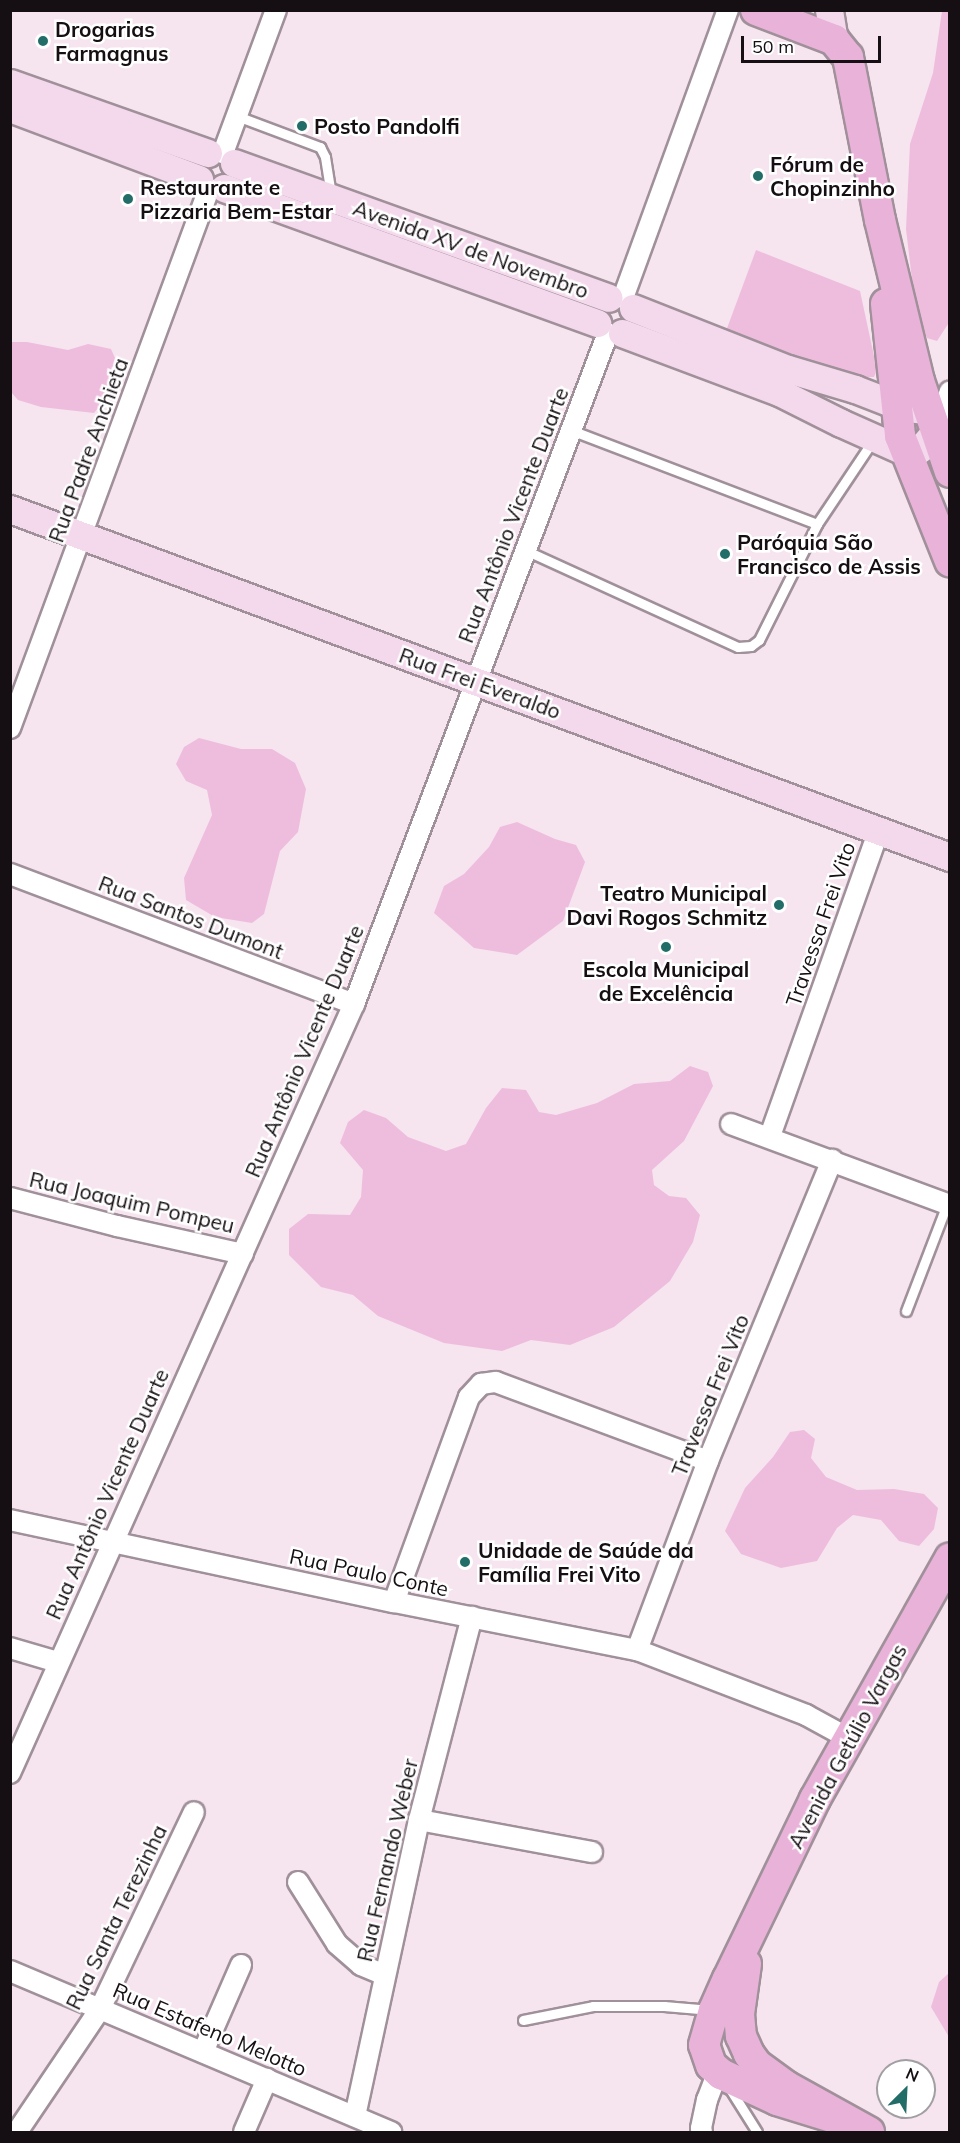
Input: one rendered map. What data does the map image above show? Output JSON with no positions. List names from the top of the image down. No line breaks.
{"streets":{"main road":["Avenida XV de Novembro","Rua Frei Everaldo","Avenida Getúlio Vargas"],"street":["Rua Padre Anchieta","Rua Antônio Vicente Duarte","Rua Santos Dumont","Travessa Frei Vito","Rua Joaquim Pompeu","Rua Paulo Conte","Rua Fernando Weber","Rua Santa Terezinha","Rua Estafeno Melotto"]},"crossings":[["Avenida XV de Novembro","Rua Padre Anchieta"],["Avenida XV de Novembro","Rua Antônio Vicente Duarte"],["Rua Padre Anchieta","Rua Frei Everaldo"],["Rua Antônio Vicente Duarte","Rua Frei Everaldo"],["Rua Antônio Vicente Duarte","Rua Santos Dumont"],["Rua Antônio Vicente Duarte","Rua Joaquim Pompeu"],["Rua Antônio Vicente Duarte","Rua Paulo Conte"],["Rua Frei Everaldo","Travessa Frei Vito"],["Travessa Frei Vito","Rua Paulo Conte"],["Rua Paulo Conte","Avenida Getúlio Vargas"],["Rua Paulo Conte","Rua Fernando Weber"],["Rua Fernando Weber","Rua Estafeno Melotto"],["Rua Santa Terezinha","Rua Estafeno Melotto"]],"places":["Drogarias Farmagnus","Posto Pandolfi","Fórum de Chopinzinho","Restaurante e Pizzaria Bem-Estar","Paróquia São Francisco de Assis","Teatro Municipal Davi Rogos Schmitz","Escola Municipal de Excelência","Unidade de Saúde da Família Frei Vito"],"scale_bar":"50 m","north":"top right"}
